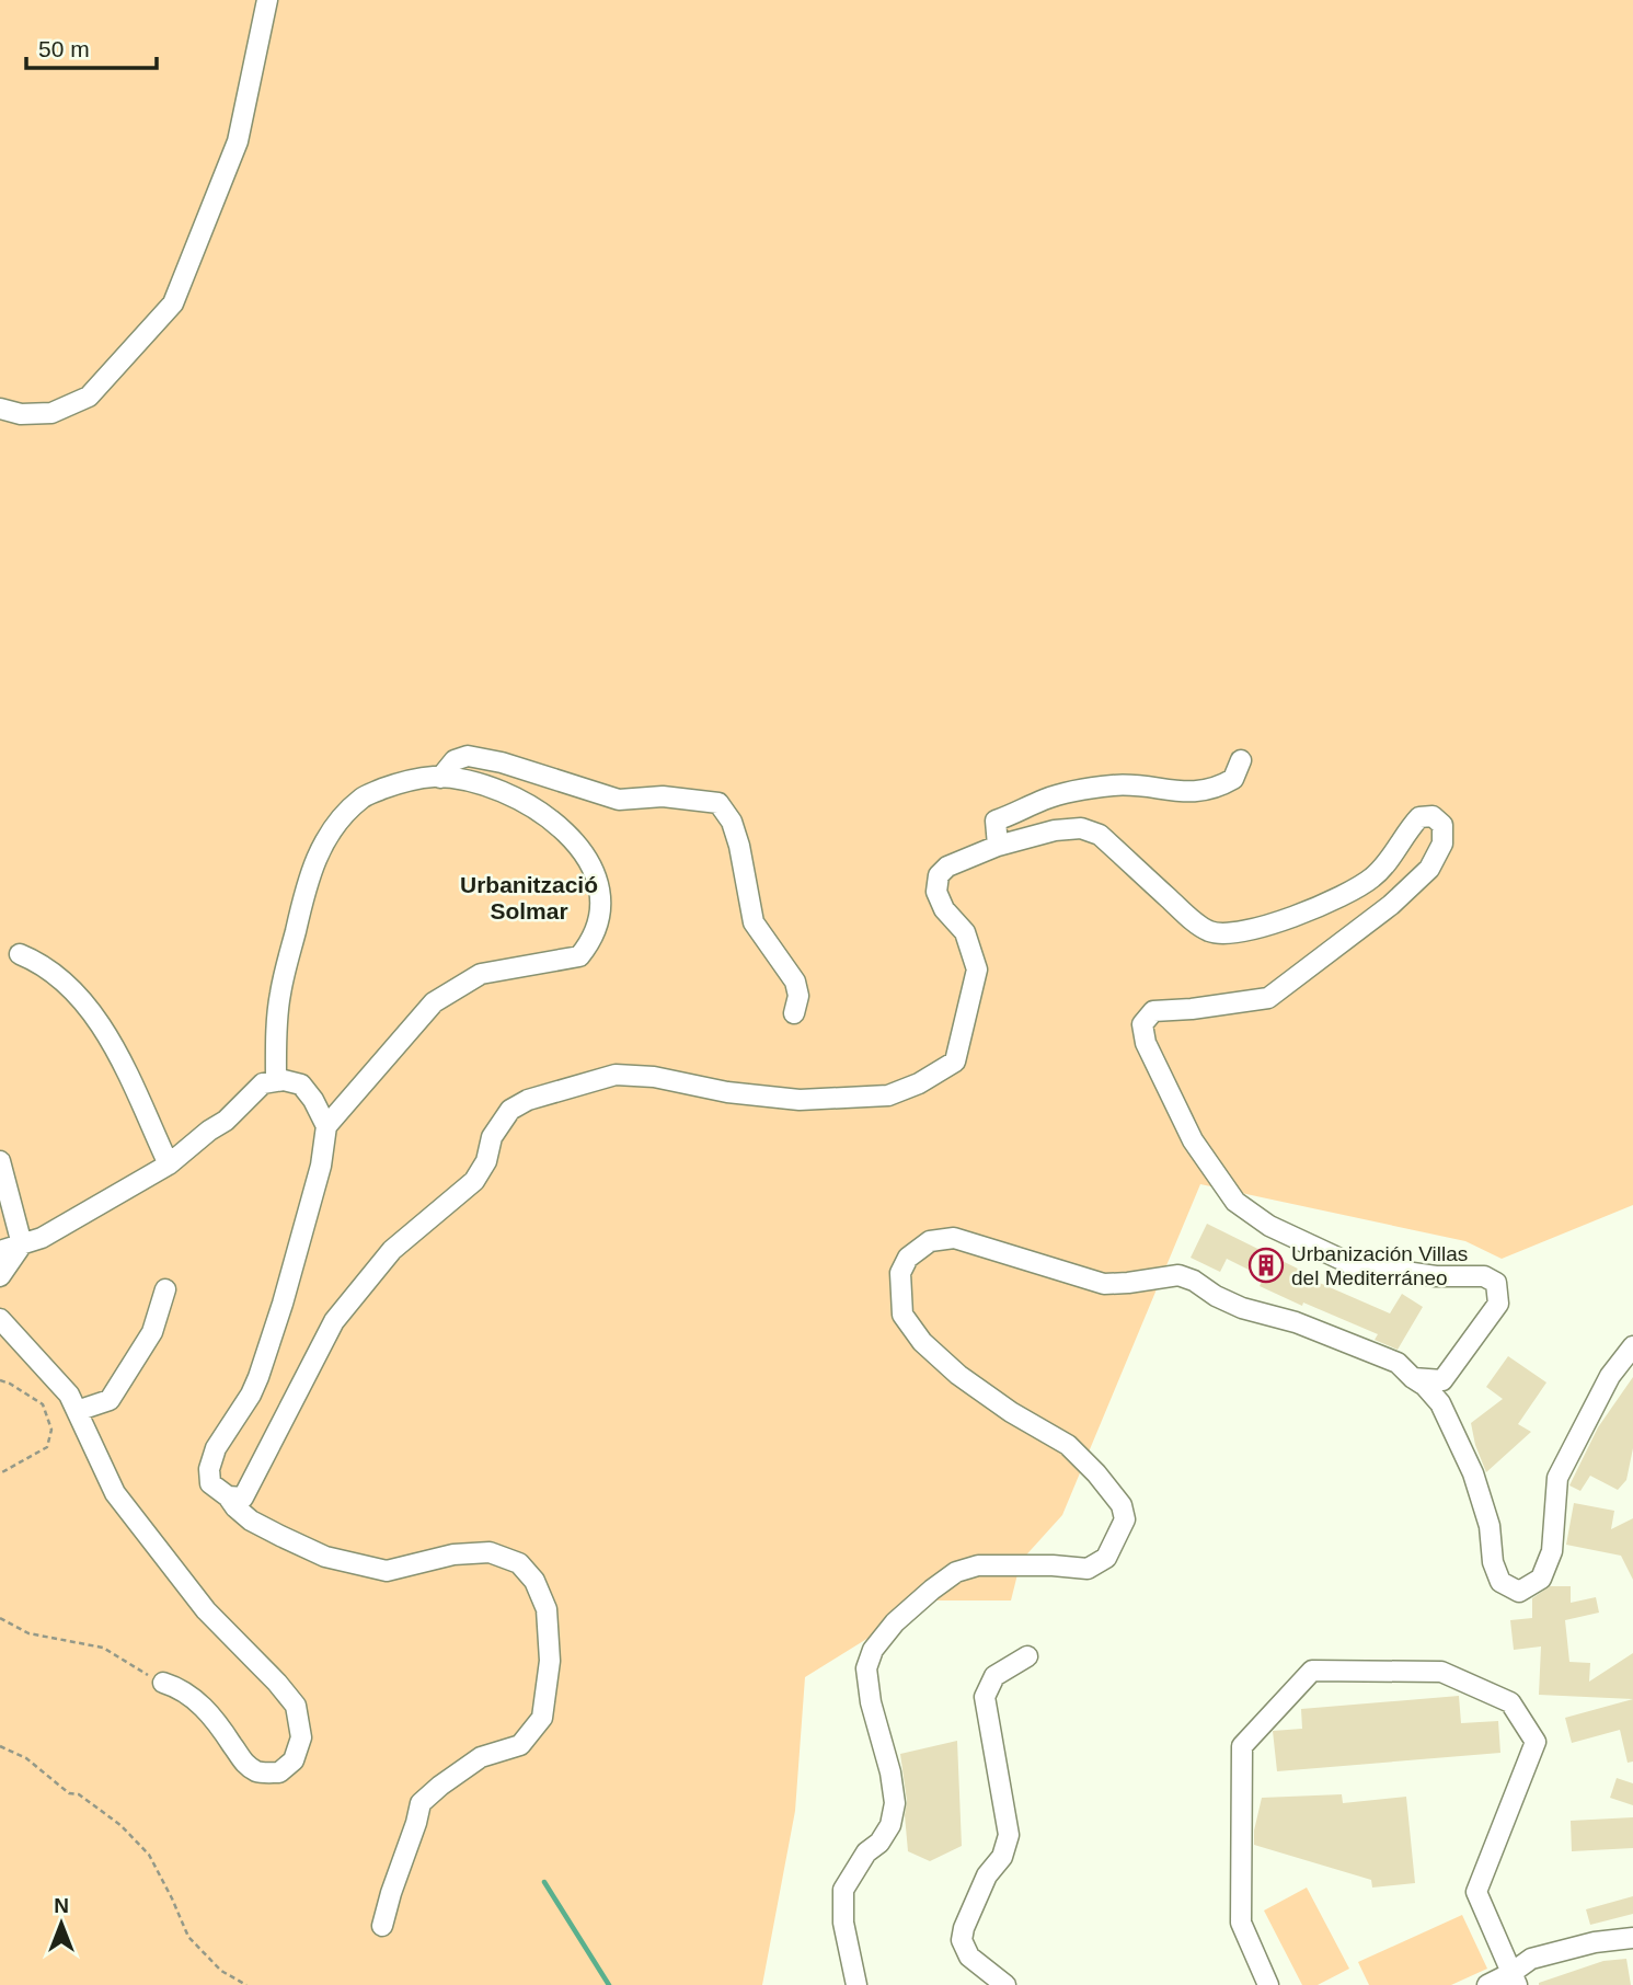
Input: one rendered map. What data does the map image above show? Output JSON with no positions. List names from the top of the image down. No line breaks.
{"districts":["Urbanització Solmar"],"places":{"building":["Urbanización Villas del Mediterráneo"]},"scale_bar":"50 m","north":"top"}
